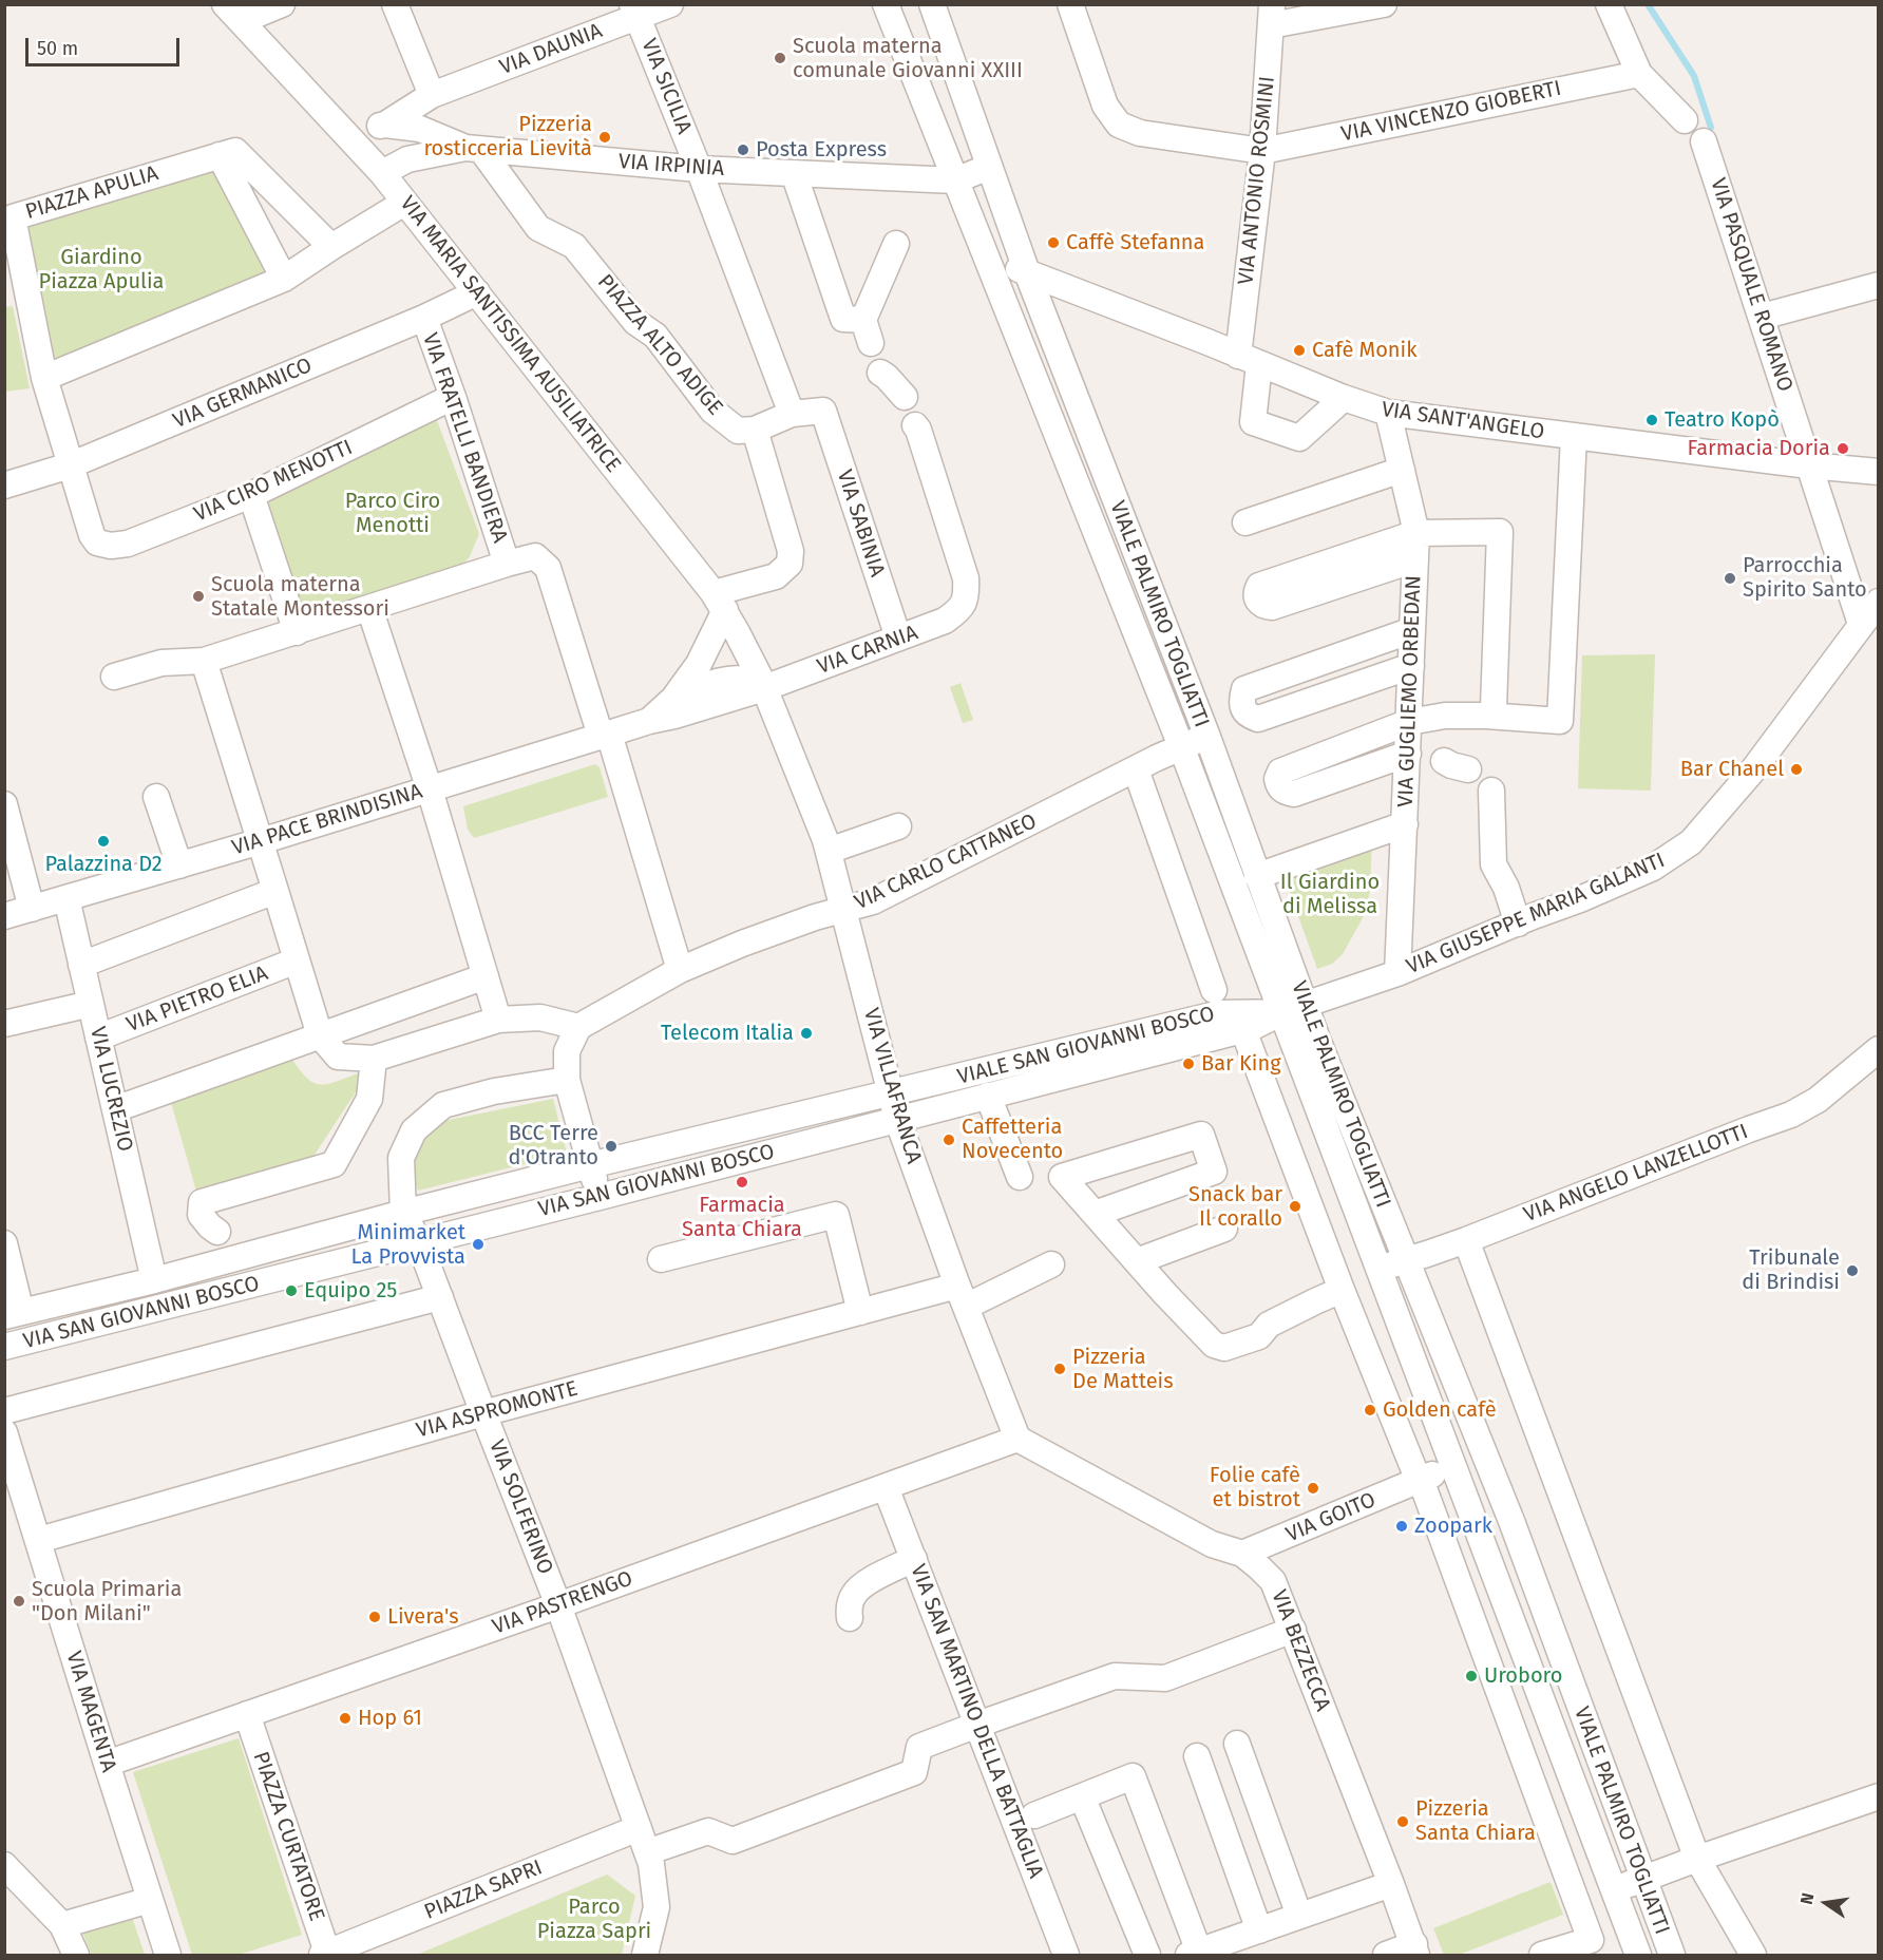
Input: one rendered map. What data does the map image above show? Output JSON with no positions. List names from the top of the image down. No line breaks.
{"streets":{"street":["VIA DAUNIA","VIA SICILIA","VIA VINCENZO GIOBERTI","VIA IRPINIA","VIA ANTONIO ROSMINI","PIAZZA APULIA","VIA PASQUALE ROMANO","VIA MARIA SANTISSIMA AUSILIATRICE","PIAZZA ALTO ADIGE","VIA GERMANICO","VIA SANT'ANGELO","VIA FRATELLI BANDIERA","VIA CIRO MENOTTI","VIA SABINIA","VIALE PALMIRO TOGLIATTI","VIA CARNIA","VIA GUGLIEMO ORBEDAN","VIA PACE BRINDISINA","VIA CARLO CATTANEO","VIA GIUSEPPE MARIA GALANTI","VIA PIETRO ELIA","VIALE SAN GIOVANNI BOSCO","VIA VILLAFRANCA","VIA LUCREZIO","VIA ANGELO LANZELLOTTI","VIA SAN GIOVANNI BOSCO","VIA ASPROMONTE","VIA SOLFERINO","VIA GOITO","VIA PASTRENGO","VIA BEZZECCA","VIA MAGENTA","VIA SAN MARTINO DELLA BATTAGLIA","PIAZZA CURTATORE","PIAZZA SAPRI"]},"crossings":[["VIA DAUNIA","VIA SICILIA"],["VIA SICILIA","VIA IRPINIA"],["VIA VINCENZO GIOBERTI","VIA ANTONIO ROSMINI"],["VIA IRPINIA","PIAZZA ALTO ADIGE"],["VIA IRPINIA","VIALE PALMIRO TOGLIATTI"],["VIA ANTONIO ROSMINI","VIA SANT'ANGELO"],["PIAZZA APULIA","VIA GERMANICO"],["PIAZZA APULIA","VIA CIRO MENOTTI"],["VIA PASQUALE ROMANO","VIA SANT'ANGELO"],["VIA MARIA SANTISSIMA AUSILIATRICE","VIA GERMANICO"],["VIA MARIA SANTISSIMA AUSILIATRICE","VIA CARNIA"],["VIA MARIA SANTISSIMA AUSILIATRICE","VIA PACE BRINDISINA"],["VIA MARIA SANTISSIMA AUSILIATRICE","VIA VILLAFRANCA"],["VIA GERMANICO","VIA FRATELLI BANDIERA"],["VIA SANT'ANGELO","VIALE PALMIRO TOGLIATTI"],["VIA SANT'ANGELO","VIA GUGLIEMO ORBEDAN"],["VIA FRATELLI BANDIERA","VIA CIRO MENOTTI"],["VIA FRATELLI BANDIERA","VIA PACE BRINDISINA"],["VIA SABINIA","VIA CARNIA"],["VIALE PALMIRO TOGLIATTI","VIA CARLO CATTANEO"],["VIALE PALMIRO TOGLIATTI","VIA GIUSEPPE MARIA GALANTI"],["VIALE PALMIRO TOGLIATTI","VIALE SAN GIOVANNI BOSCO"],["VIALE PALMIRO TOGLIATTI","VIA ANGELO LANZELLOTTI"],["VIALE PALMIRO TOGLIATTI","VIA SAN GIOVANNI BOSCO"],["VIA CARNIA","VIA PACE BRINDISINA"],["VIA CARNIA","VIA VILLAFRANCA"],["VIA GUGLIEMO ORBEDAN","VIA GIUSEPPE MARIA GALANTI"],["VIA PACE BRINDISINA","VIA VILLAFRANCA"],["VIA PACE BRINDISINA","VIA LUCREZIO"],["VIA CARLO CATTANEO","VIA VILLAFRANCA"],["VIA GIUSEPPE MARIA GALANTI","VIALE SAN GIOVANNI BOSCO"],["VIA GIUSEPPE MARIA GALANTI","VIA SAN GIOVANNI BOSCO"],["VIA PIETRO ELIA","VIA LUCREZIO"],["VIALE SAN GIOVANNI BOSCO","VIA VILLAFRANCA"],["VIALE SAN GIOVANNI BOSCO","VIA SAN GIOVANNI BOSCO"],["VIA VILLAFRANCA","VIA SAN GIOVANNI BOSCO"],["VIA VILLAFRANCA","VIA ASPROMONTE"],["VIA VILLAFRANCA","VIA PASTRENGO"],["VIA VILLAFRANCA","VIA BEZZECCA"],["VIA LUCREZIO","VIA SAN GIOVANNI BOSCO"],["VIA SAN GIOVANNI BOSCO","VIA SOLFERINO"],["VIA ASPROMONTE","VIA SOLFERINO"],["VIA ASPROMONTE","VIA MAGENTA"],["VIA SOLFERINO","VIA PASTRENGO"],["VIA SOLFERINO","PIAZZA SAPRI"],["VIA GOITO","VIA BEZZECCA"],["VIA PASTRENGO","VIA BEZZECCA"],["VIA PASTRENGO","VIA MAGENTA"],["VIA PASTRENGO","VIA SAN MARTINO DELLA BATTAGLIA"],["VIA PASTRENGO","PIAZZA CURTATORE"],["PIAZZA CURTATORE","PIAZZA SAPRI"]],"parks":["Giardino Piazza Apulia","Parco Ciro Menotti","Il Giardino di Melissa","Parco Piazza Sapri"],"places":["Scuola materna comunale Giovanni XXIII","Pizzeria rosticceria Lievità","Posta Express","Caffè Stefanna","Cafè Monik","Teatro Kopò","Farmacia Doria","Parrocchia Spirito Santo","Scuola materna Statale Montessori","Bar Chanel","Palazzina D2","Telecom Italia","Bar King","Caffetteria Novecento","BCC Terre d'Otranto","Farmacia Santa Chiara","Snack bar Il corallo","Minimarket La Provvista","Tribunale di Brindisi","Equipo 25","Pizzeria De Matteis","Golden cafè","Folie cafè et bistrot","Zoopark","Scuola Primaria \"Don Milani\"","Livera's","Uroboro","Hop 61","Pizzeria Santa Chiara"],"scale_bar":"50 m","north":"left"}
